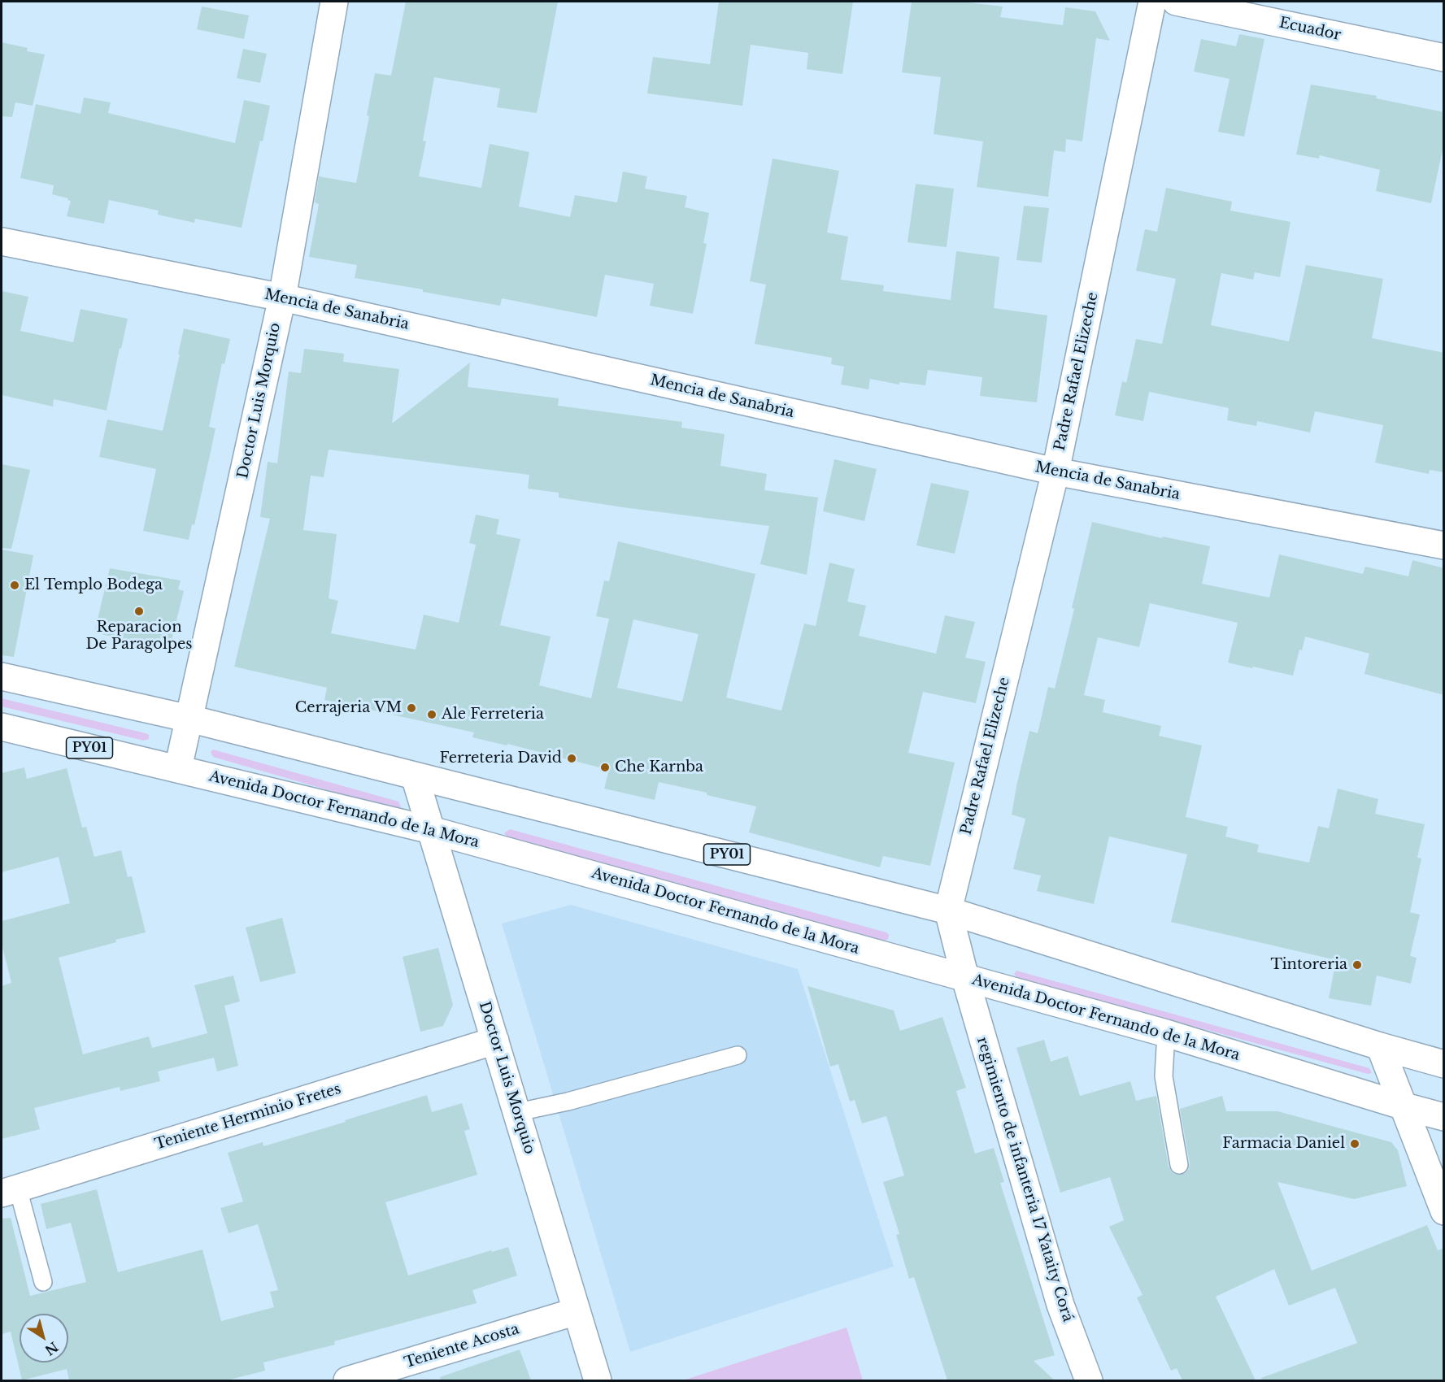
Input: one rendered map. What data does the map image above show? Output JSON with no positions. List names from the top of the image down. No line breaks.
{"streets":{"main road":["Ecuador","Mencia de Sanabria","Padre Rafael Elizeche","Doctor Luis Morquio","PY01","Avenida Doctor Fernando de la Mora","Teniente Herminio Fretes","regimiento de infanteria 17 Yataity Corá","Teniente Acosta"]},"crossings":[["Mencia de Sanabria","Padre Rafael Elizeche"],["Mencia de Sanabria","Doctor Luis Morquio"],["Padre Rafael Elizeche","PY01"],["Padre Rafael Elizeche","regimiento de infanteria 17 Yataity Corá"],["Doctor Luis Morquio","PY01"],["Doctor Luis Morquio","Avenida Doctor Fernando de la Mora"],["Doctor Luis Morquio","Teniente Herminio Fretes"],["Doctor Luis Morquio","Teniente Acosta"],["PY01","regimiento de infanteria 17 Yataity Corá"],["Avenida Doctor Fernando de la Mora","regimiento de infanteria 17 Yataity Corá"]],"places":["El Templo Bodega","Reparacion De Paragolpes","Cerrajeria VM","Ale Ferreteria","Ferreteria David","Che Karnba","Tintoreria","Farmacia Daniel"],"north":"bottom right"}
